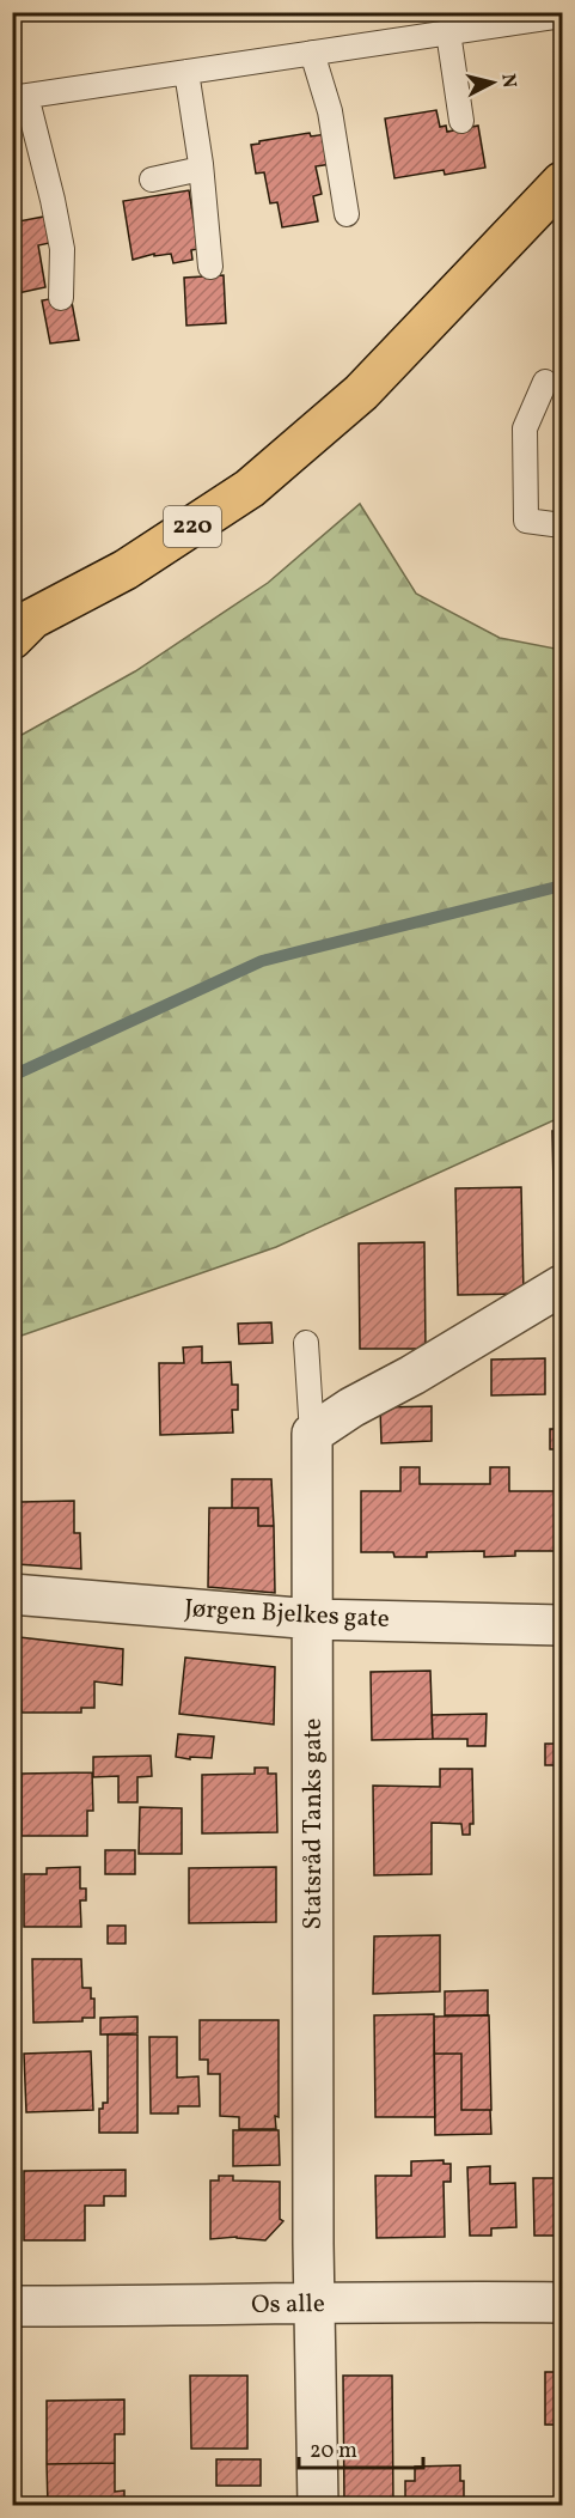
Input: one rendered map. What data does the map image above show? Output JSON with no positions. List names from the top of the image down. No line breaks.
{"streets":{"main road":["220"],"street":["Jørgen Bjelkes gate","Statsråd Tanks gate","Os alle"]},"crossings":[["Jørgen Bjelkes gate","Statsråd Tanks gate"],["Statsråd Tanks gate","Os alle"]],"scale_bar":"20 m","north":"right"}
